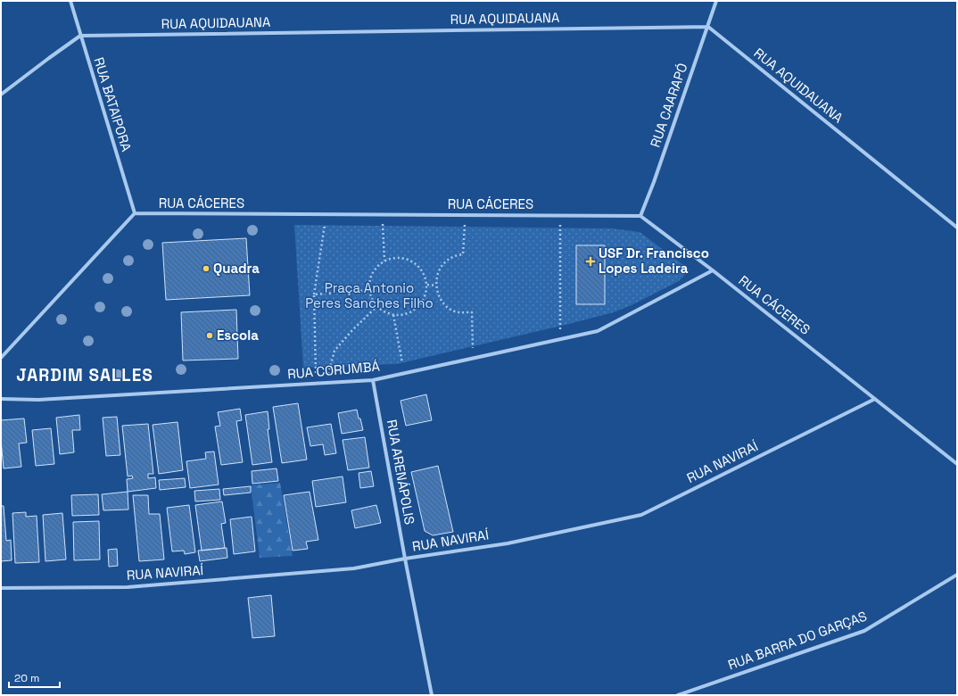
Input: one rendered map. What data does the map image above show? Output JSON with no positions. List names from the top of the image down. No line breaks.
{"streets":{"street":["RUA AQUIDAUANA","RUA BATAIPORA","RUA CAARAPÓ","RUA CÁCERES","RUA CORUMBÁ","RUA NAVIRAÍ","RUA ARENÁPOLIS","RUA BARRA DO GARÇAS"]},"crossings":[["RUA AQUIDAUANA","RUA BATAIPORA"],["RUA AQUIDAUANA","RUA CAARAPÓ"],["RUA BATAIPORA","RUA CÁCERES"],["RUA CAARAPÓ","RUA CÁCERES"],["RUA CÁCERES","RUA CORUMBÁ"],["RUA CÁCERES","RUA NAVIRAÍ"],["RUA CORUMBÁ","RUA ARENÁPOLIS"],["RUA NAVIRAÍ","RUA ARENÁPOLIS"]],"districts":["JARDIM SALLES"],"parks":["Praça Antonio Peres Sanches Filho"],"places":{"health":["USF Dr. Francisco Lopes Ladeira"],"other":["Quadra","Escola"]},"scale_bar":"20 m"}
